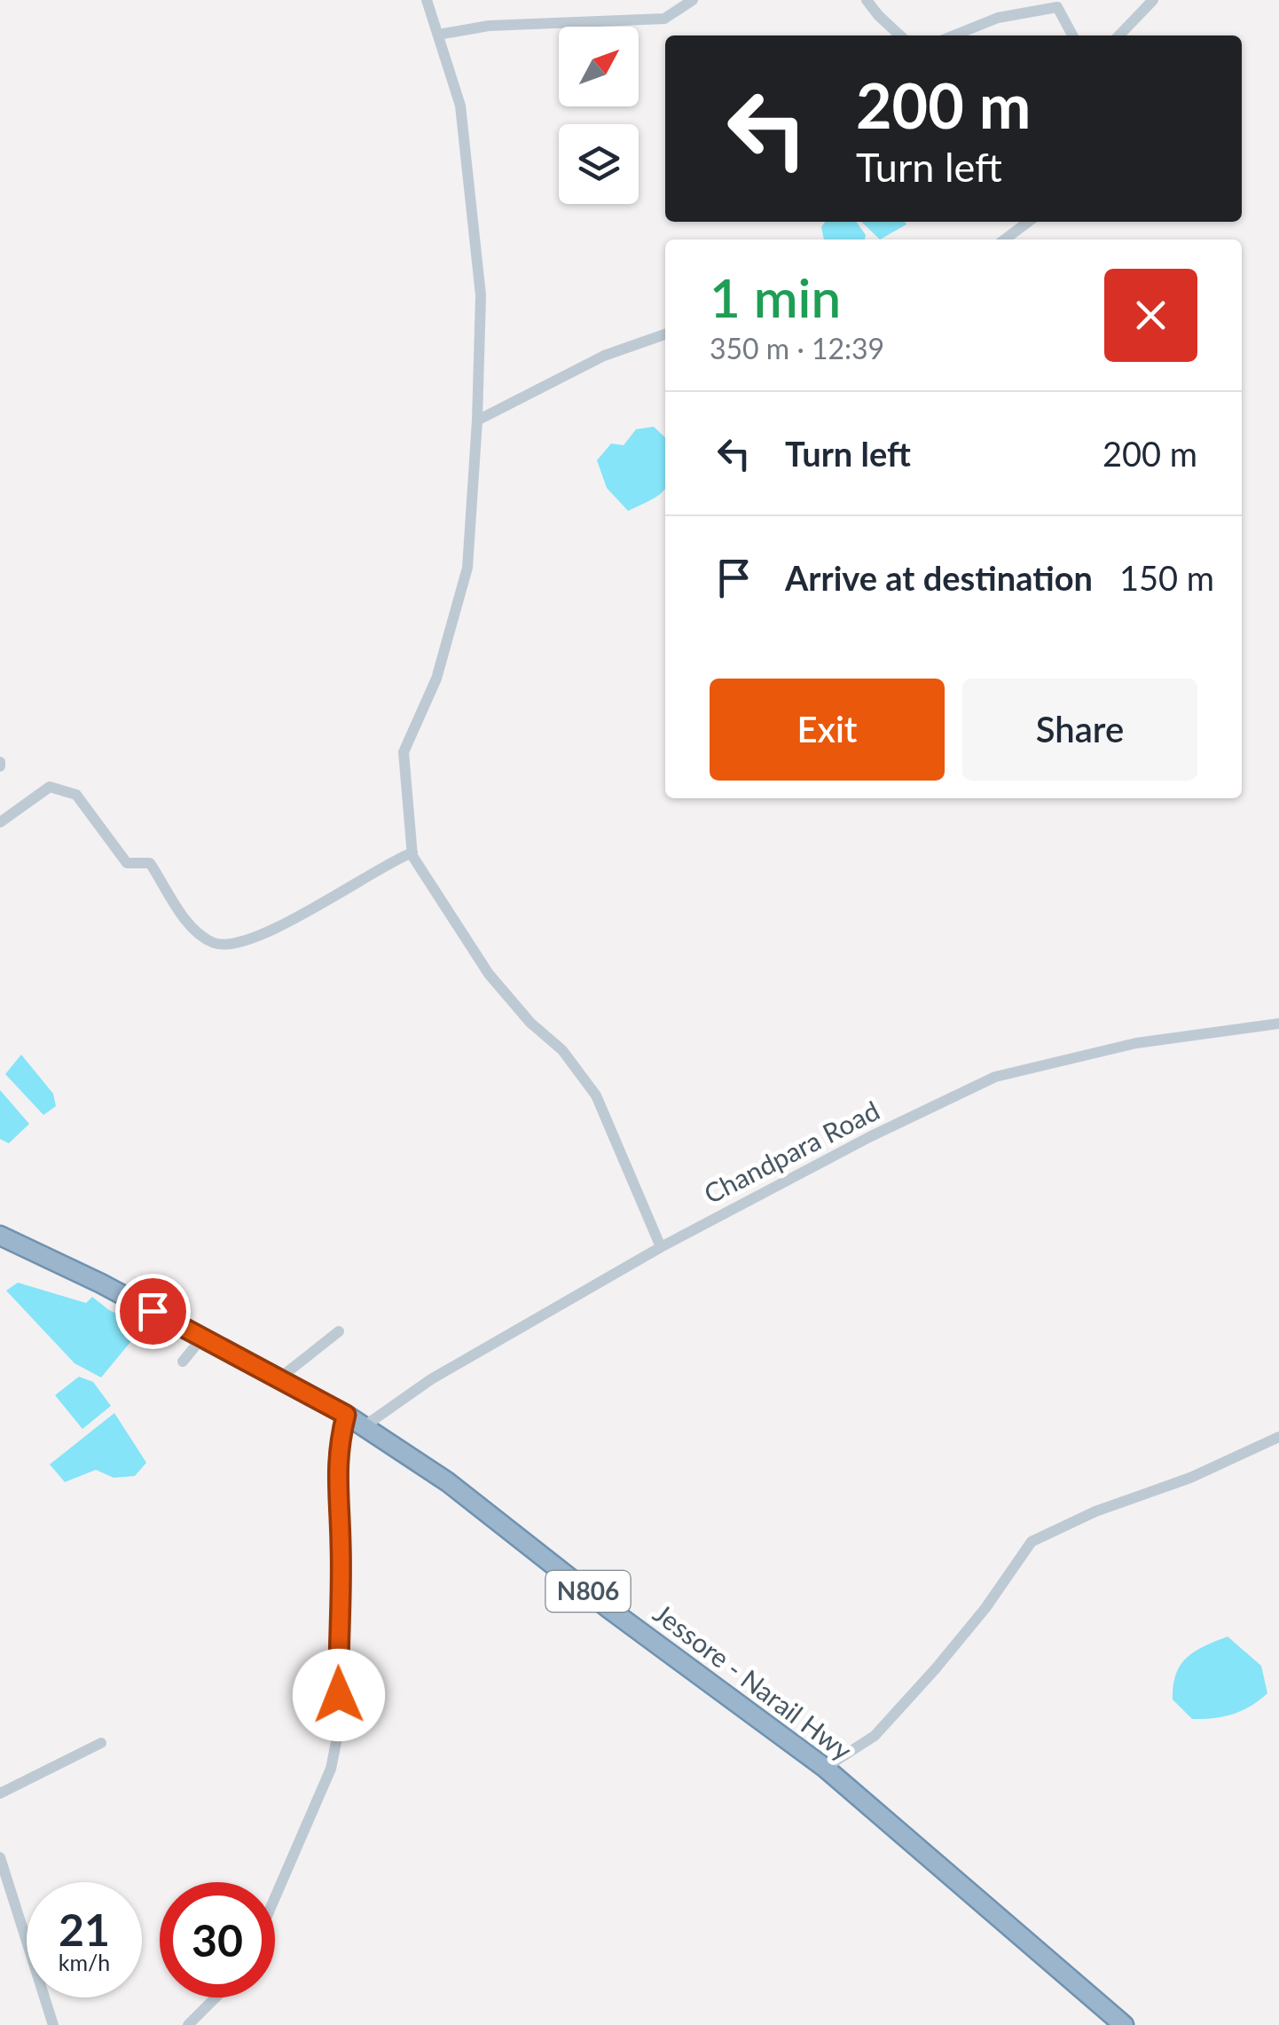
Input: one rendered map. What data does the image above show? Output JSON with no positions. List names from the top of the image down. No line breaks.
{"streets":{"highway":["N806","Jessore - Narail Hwy"],"street":["Chandpara Road"]},"crossings":[["Chandpara Road","Jessore - Narail Hwy"]],"north":"top right","page":{"turn":["200 m","Turn left"],"heading":["1 min","350 m · 12:39"],"list":[{"name":"Turn left","value":"200 m"},{"name":"Arrive at destination","value":"150 m"}],"buttons":["Exit","Share"],"speed":"21 km/h","limit":"30"}}
